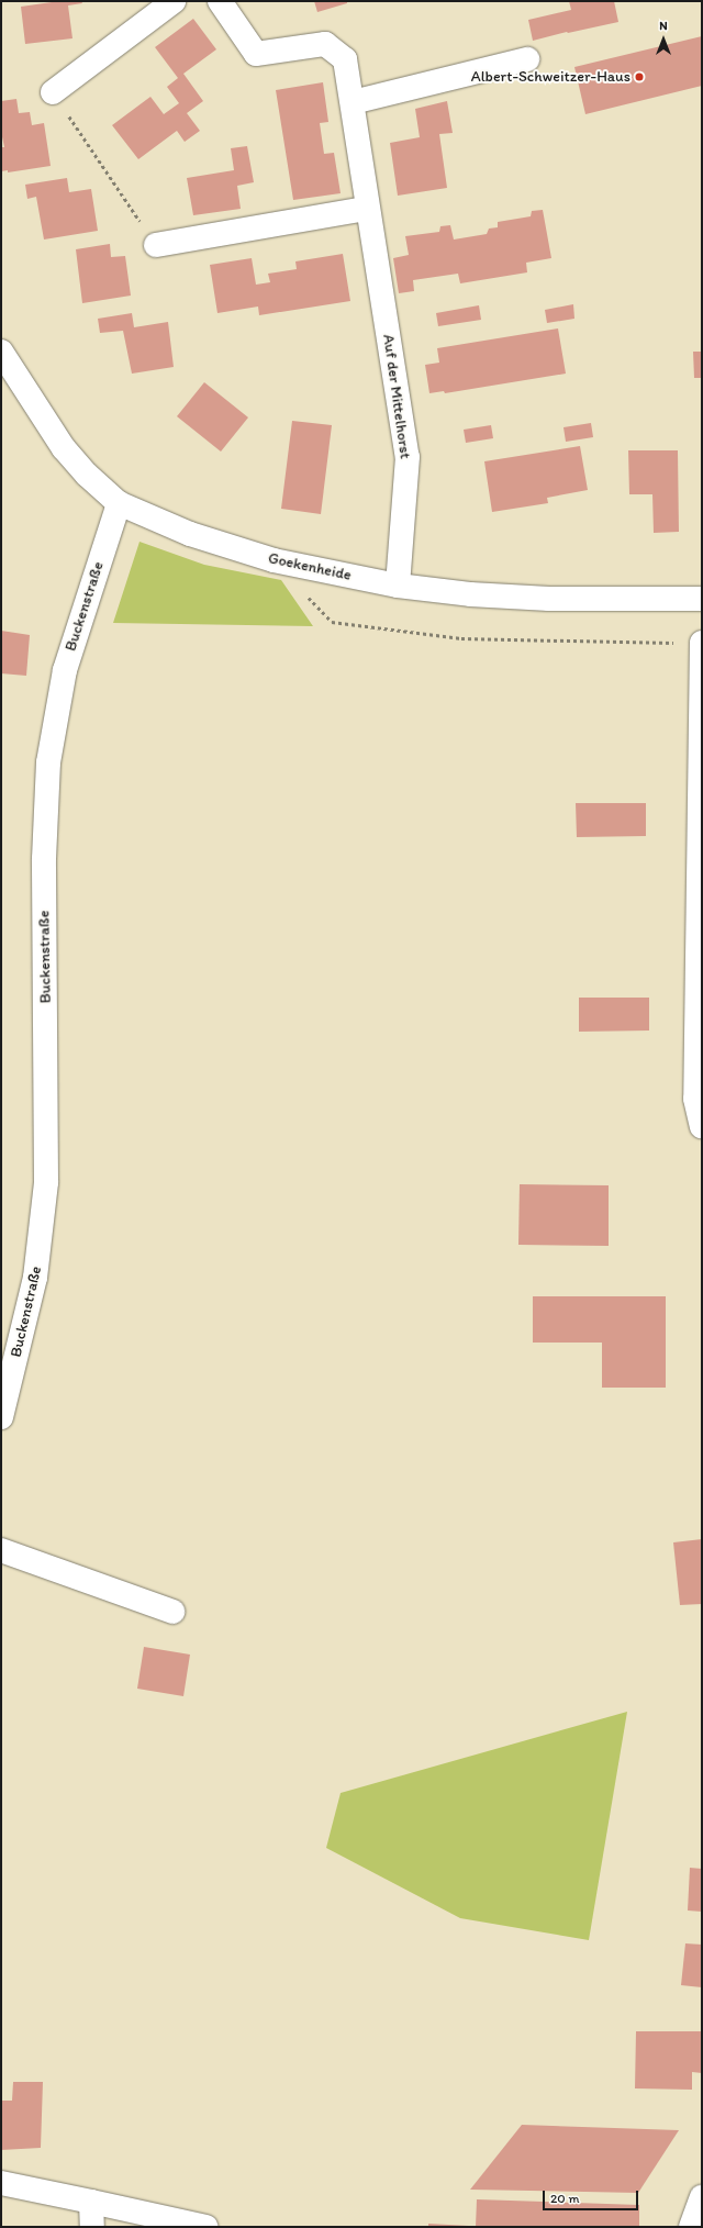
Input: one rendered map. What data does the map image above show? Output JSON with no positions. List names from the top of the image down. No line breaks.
{"streets":{"street":["Auf der Mittelhorst","Goekenheide","Buckenstraße"]},"crossings":[["Auf der Mittelhorst","Goekenheide"],["Goekenheide","Buckenstraße"]],"places":["Albert-Schweitzer-Haus"],"scale_bar":"20 m","north":"top"}
